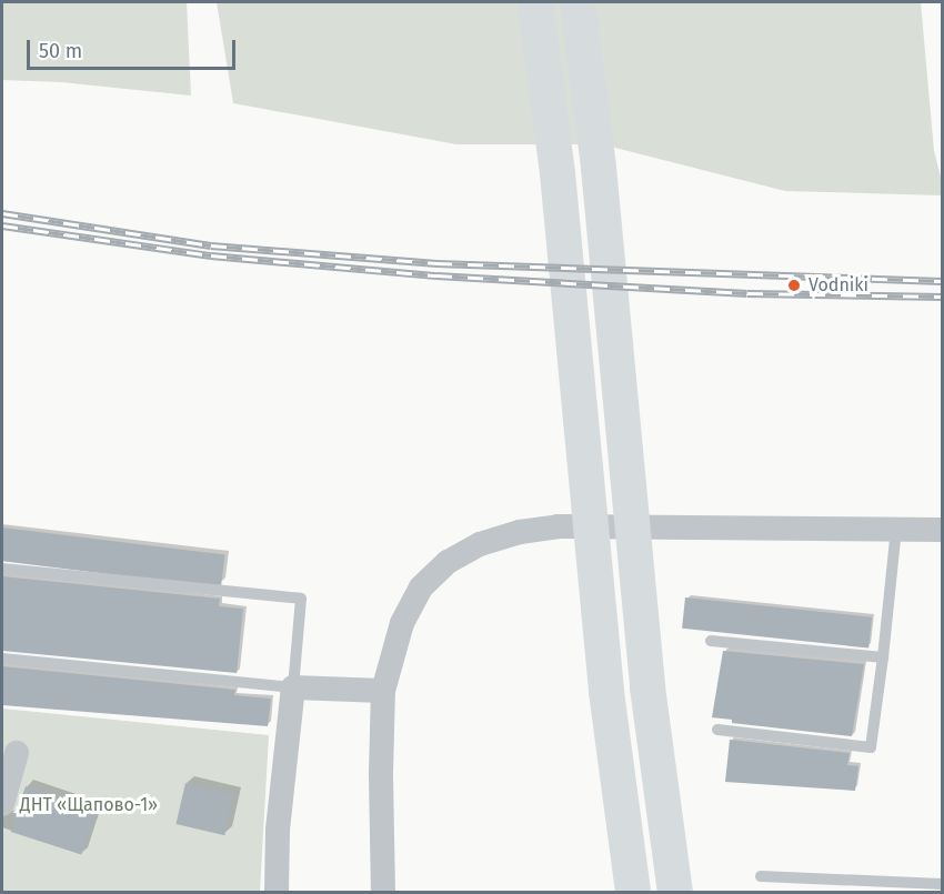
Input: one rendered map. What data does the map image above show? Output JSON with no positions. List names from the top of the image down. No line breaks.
{"parks":["ДНТ «Щапово-1»"],"places":["Vodniki"],"scale_bar":"50 m"}
